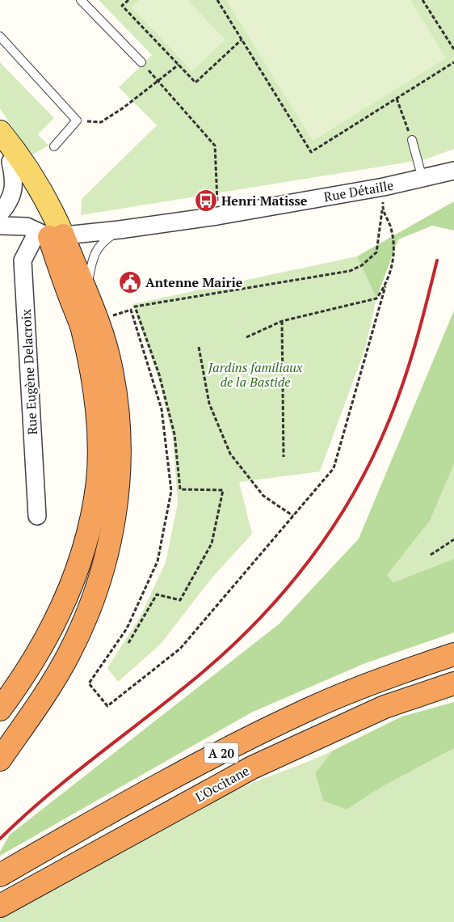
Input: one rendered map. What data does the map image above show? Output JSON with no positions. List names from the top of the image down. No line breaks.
{"streets":{"highway":["A 20","L'Occitane"],"street":["Rue Détaille","Rue Eugène Delacroix"]},"crossings":[["Rue Détaille","Rue Eugène Delacroix"]],"parks":["Jardins familiaux de la Bastide"],"places":{"bus stop":["Henri Matisse"],"public building":["Antenne Mairie"]}}
